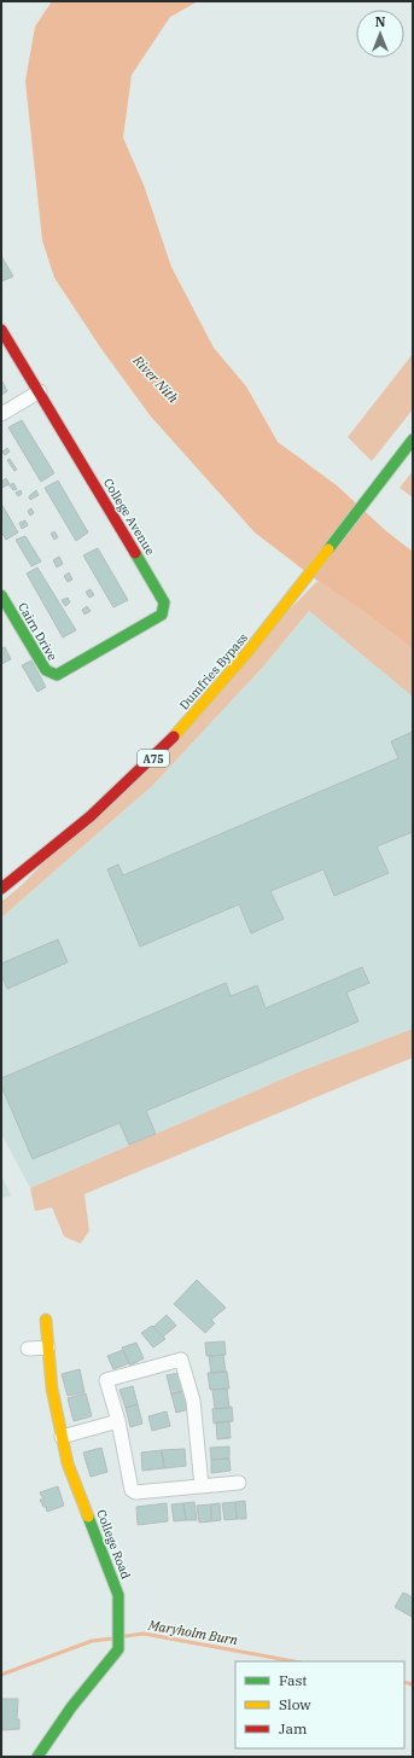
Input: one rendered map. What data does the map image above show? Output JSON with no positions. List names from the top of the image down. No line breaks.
{"streets":{"main road":["College Avenue","Cairn Drive","Dumfries Bypass","A75","College Road"]},"crossings":[["College Avenue","Cairn Drive"]],"water":["River Nith","Maryholm Burn"],"legend":["Fast","Slow","Jam"],"north":"top"}
